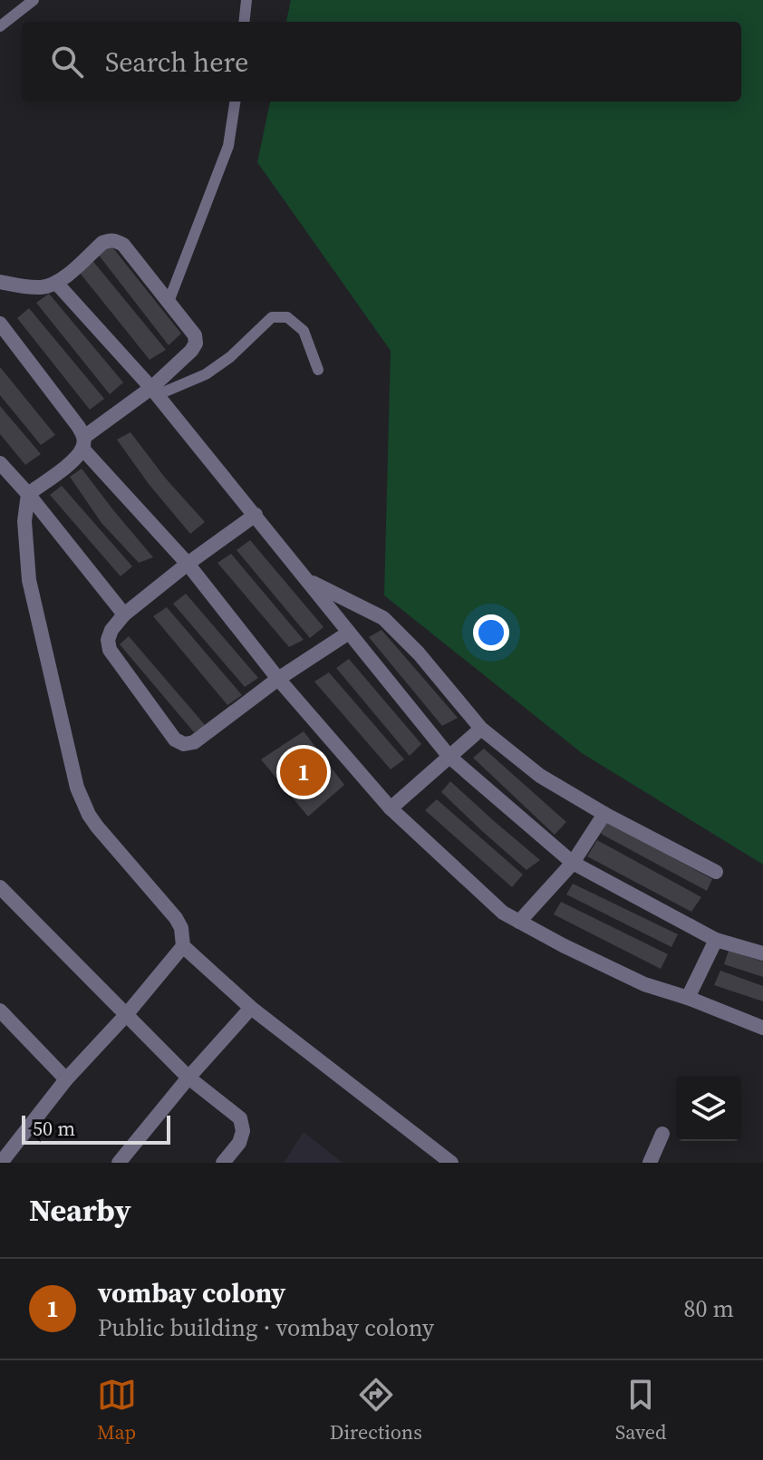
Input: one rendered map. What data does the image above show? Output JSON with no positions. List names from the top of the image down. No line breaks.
{"scale_bar":"50 m","page":{"search":"Search here","pins":"1","scale":"50 m","heading":"Nearby","list":[{"mark":"1","name":"vombay colony","note":"Public building · vombay colony","value":"80 m"}],"nav":["Map","Directions","Saved"]}}
